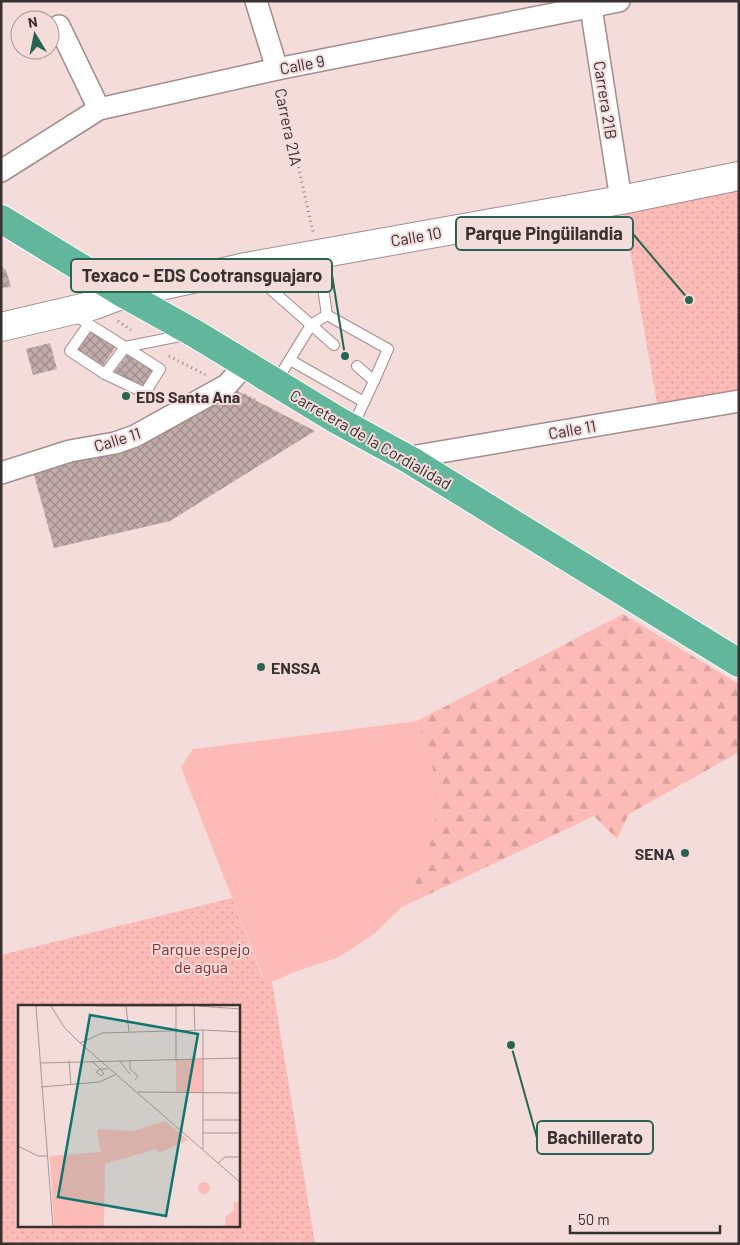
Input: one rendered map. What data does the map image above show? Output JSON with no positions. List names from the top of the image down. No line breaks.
{"streets":{"highway":["Carretera de la Cordialidad"],"main road":["Calle 10"],"street":["Calle 9","Carrera 21B","Carrera 21A","Calle 11"]},"crossings":[["Calle 9","Carrera 21B"],["Calle 9","Carrera 21A"],["Carrera 21B","Calle 10"],["Carrera 21A","Calle 10"],["Calle 10","Carretera de la Cordialidad"],["Calle 11","Carretera de la Cordialidad"]],"parks":["Parque espejo de agua"],"places":["Parque Pingüilandia","Texaco - EDS Cootransguajaro","EDS Santa Ana","ENSSA","SENA","Bachillerato"],"scale_bar":"50 m","north":"top"}
